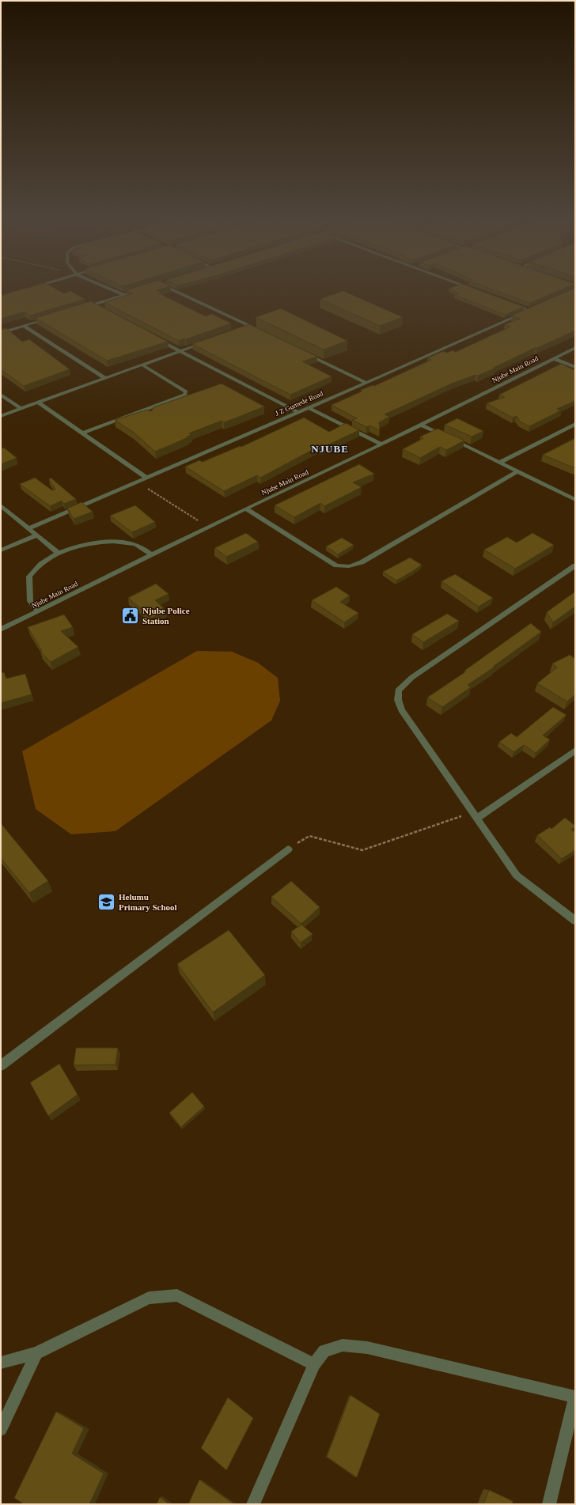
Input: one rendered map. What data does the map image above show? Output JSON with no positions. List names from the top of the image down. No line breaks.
{"streets":{"street":["Njube Main Road","J Z Gumede Road"]},"districts":["NJUBE"],"places":{"public building":["Njube Police Station"],"school or university":["Helumu Primary School"]}}
